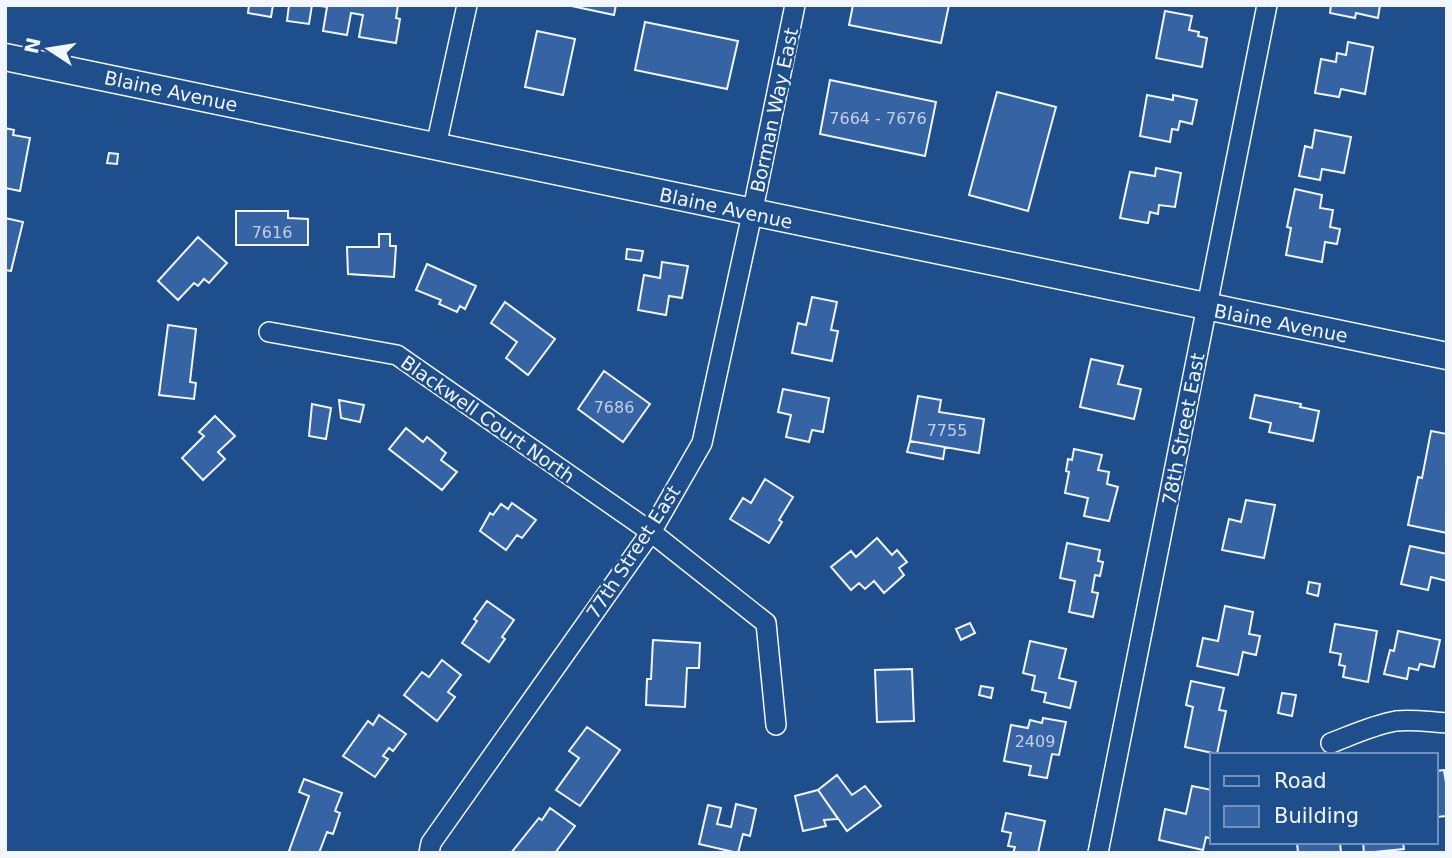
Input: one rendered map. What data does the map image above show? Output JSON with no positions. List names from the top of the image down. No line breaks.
{"streets":{"street":["Blaine Avenue","Borman Way East","Blackwell Court North","78th Street East","77th Street East"]},"crossings":[["Blaine Avenue","Borman Way East"],["Blaine Avenue","78th Street East"],["Blaine Avenue","77th Street East"],["Borman Way East","77th Street East"],["Blackwell Court North","77th Street East"]],"house_numbers":["7664 - 7676","7616","7686","7755","2409"],"legend":["Road","Building"],"north":"left"}
